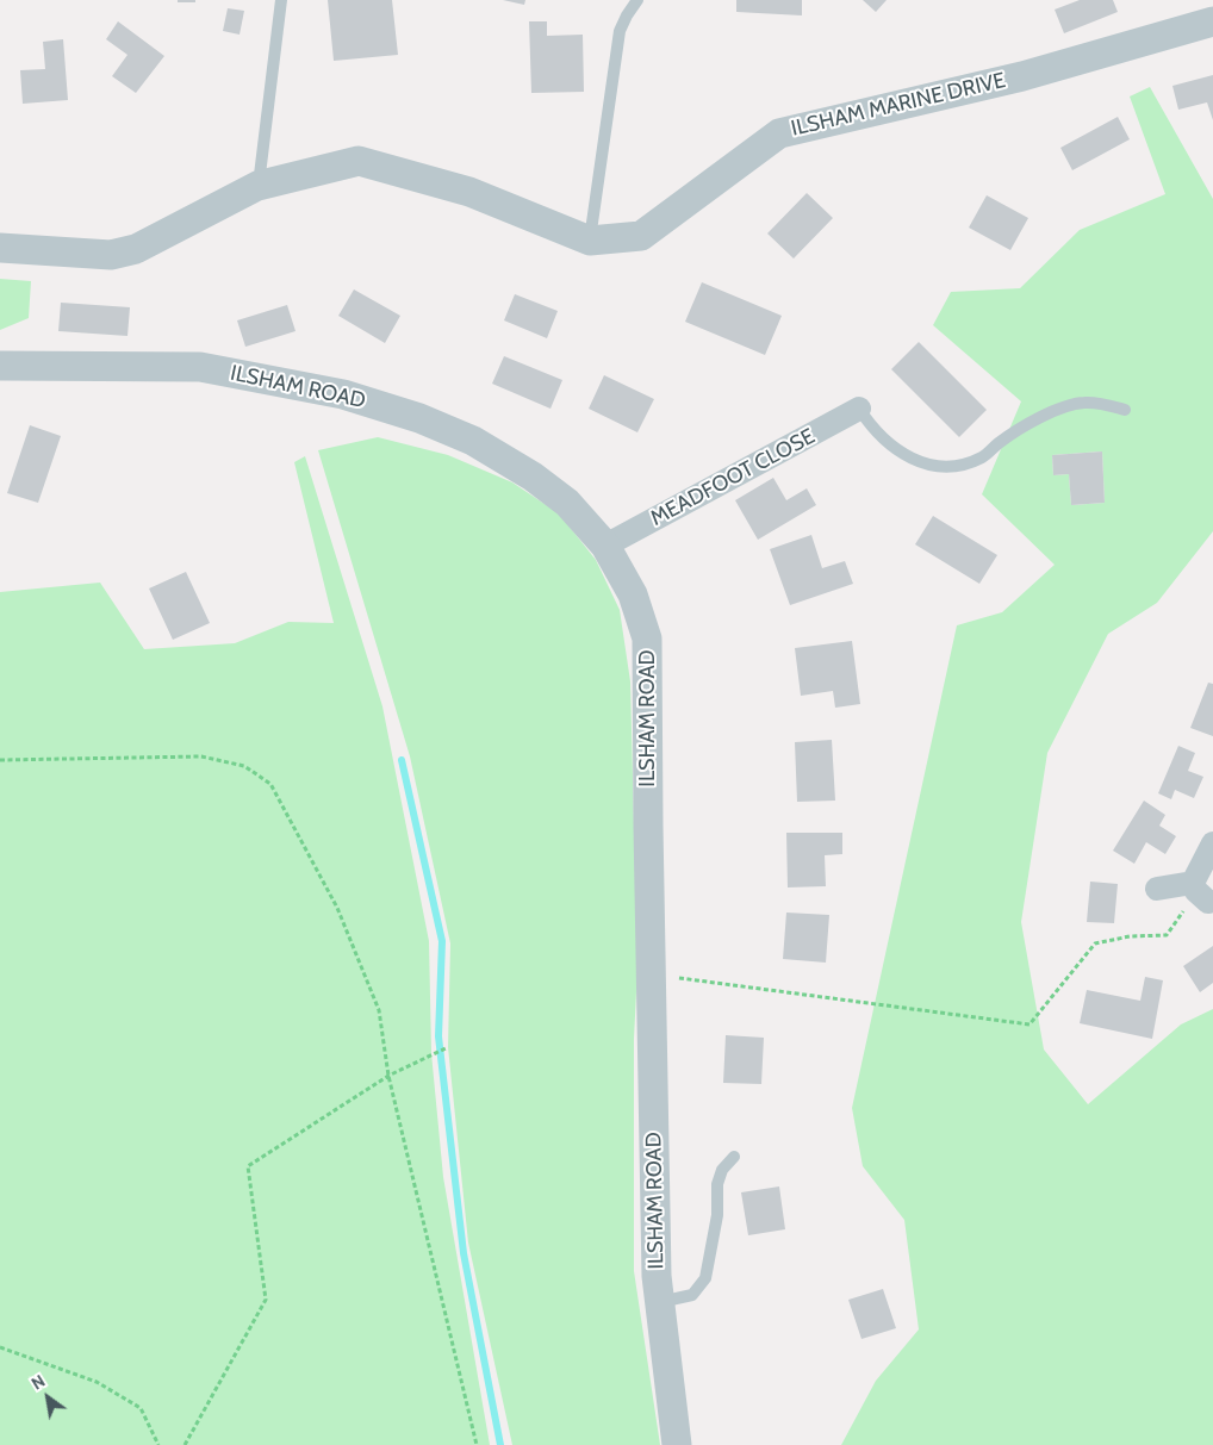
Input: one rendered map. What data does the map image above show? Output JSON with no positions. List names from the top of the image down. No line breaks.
{"streets":{"street":["ILSHAM MARINE DRIVE","ILSHAM ROAD","MEADFOOT CLOSE"]},"crossings":[["ILSHAM ROAD","MEADFOOT CLOSE"]],"north":"top left"}
